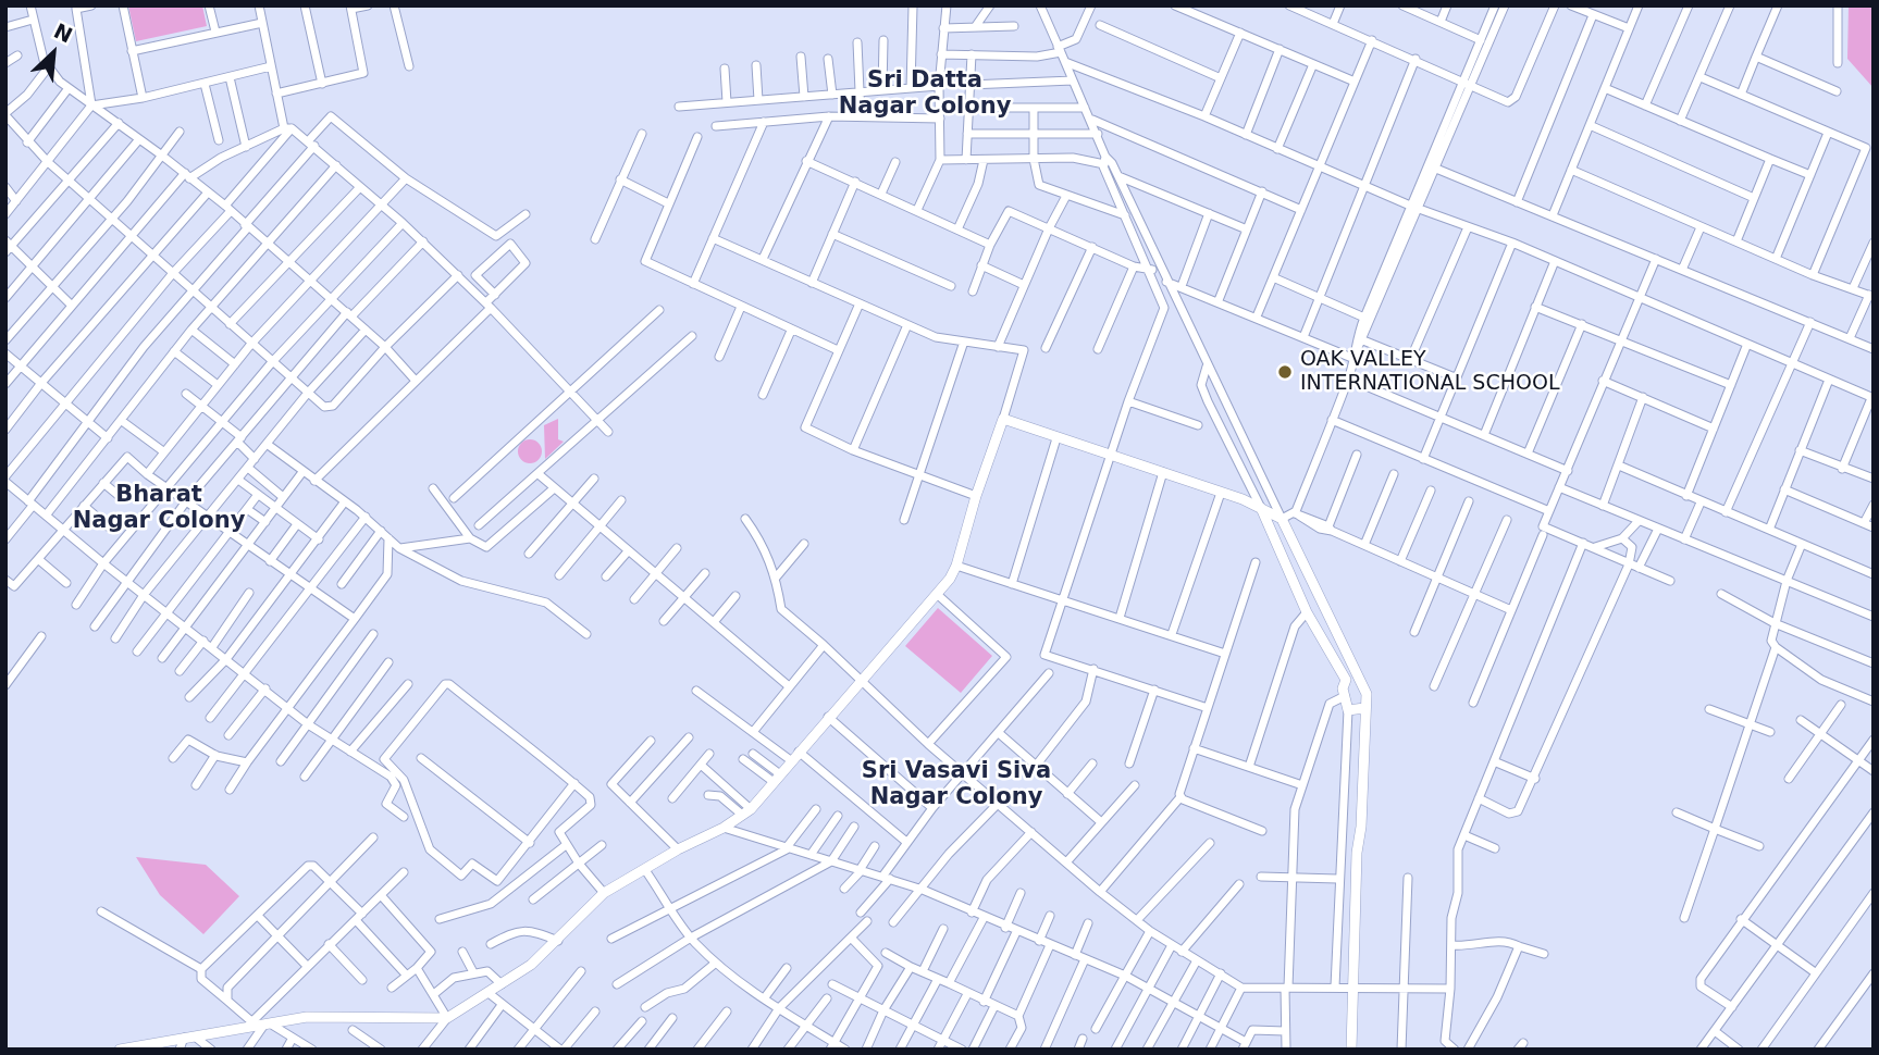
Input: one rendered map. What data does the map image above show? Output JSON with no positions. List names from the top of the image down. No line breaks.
{"districts":["Sri Datta Nagar Colony","Bharat Nagar Colony","Sri Vasavi Siva Nagar Colony"],"places":["OAK VALLEY INTERNATIONAL SCHOOL"],"north":"top right"}
